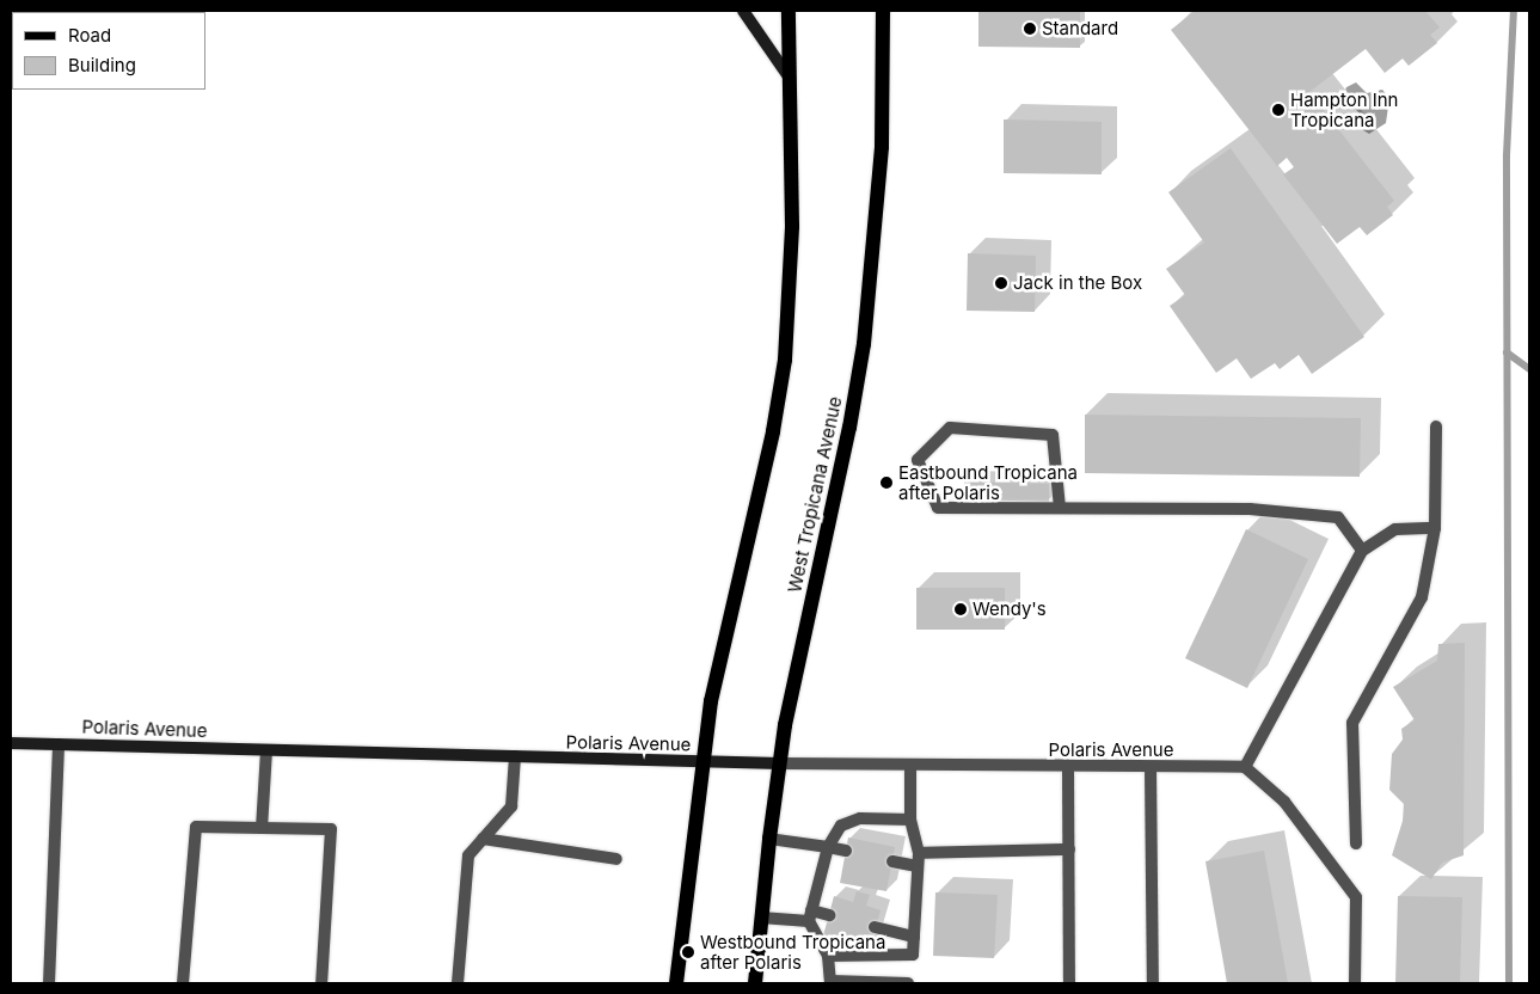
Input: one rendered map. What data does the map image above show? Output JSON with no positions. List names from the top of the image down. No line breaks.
{"streets":{"main road":["West Tropicana Avenue"],"street":["Polaris Avenue"]},"crossings":[["West Tropicana Avenue","Polaris Avenue"]],"places":["Standard","Hampton Inn Tropicana","Jack in the Box","Eastbound Tropicana after Polaris","Wendy's","Westbound Tropicana after Polaris"],"legend":["Road","Building"]}
